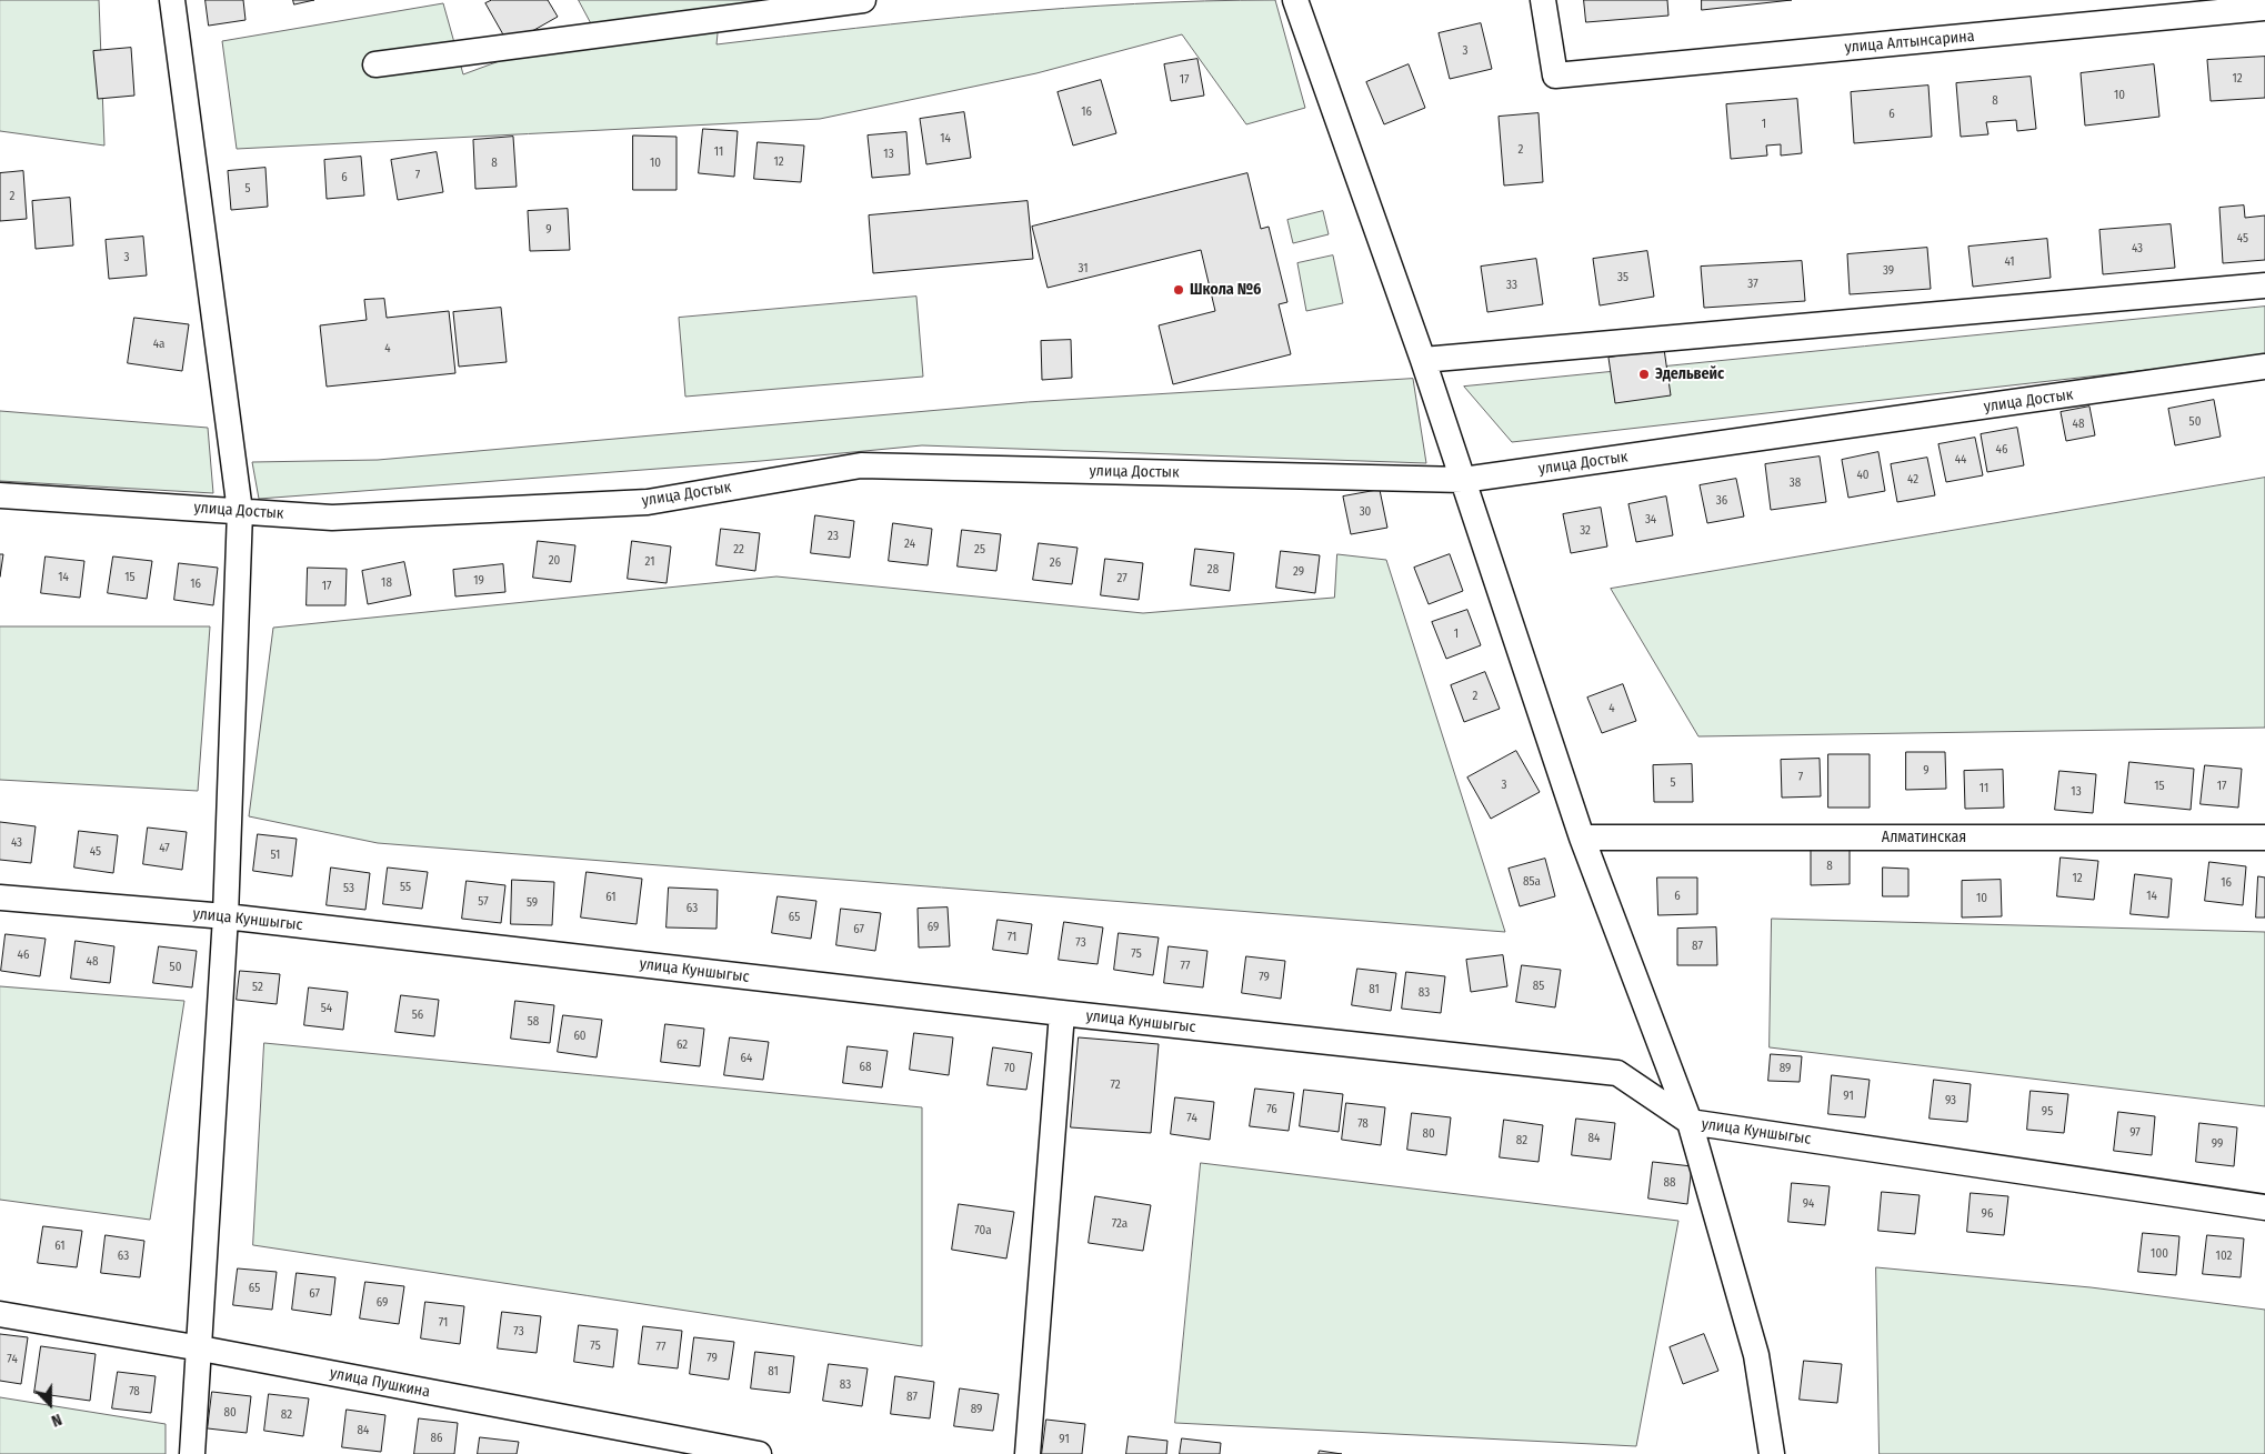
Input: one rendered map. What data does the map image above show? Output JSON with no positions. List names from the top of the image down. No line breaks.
{"streets":{"street":["улица Алтынсарина","улица Достык","Алматинская","улица Куншыгыс","улица Пушкина"]},"places":["Школа №6","Эдельвейс"],"house_numbers":["3","12","17","10","8","16","6","1","14","2","11","13","12","8","10","7","6","5","2","9","45","43","3","41","31","39","35","37","33","4а","4","50","48","46","44","40","42","38","36","30","34","32","23","24","22","25","20","21","26","28","29","14","15","27","19","18","16","17","1","2","4","9","7","5","3","15","17","11","13","43","47","45","51","8","12","85а","16","55","53","6","14","61","10","57","59","63","65","69","67","71","73","87","75","46","48","77","50","79","85","52","81","83","54","56","58","60","62","64","68","70","89","72","91","93","76","95","74","78","97","80","84","82","99","88","94","96","72а","70а","61","100","63","102","65","67","69","71","73","75","77","79","74","81","83","78","87","89","80","82","84","86","91"],"north":"bottom"}
